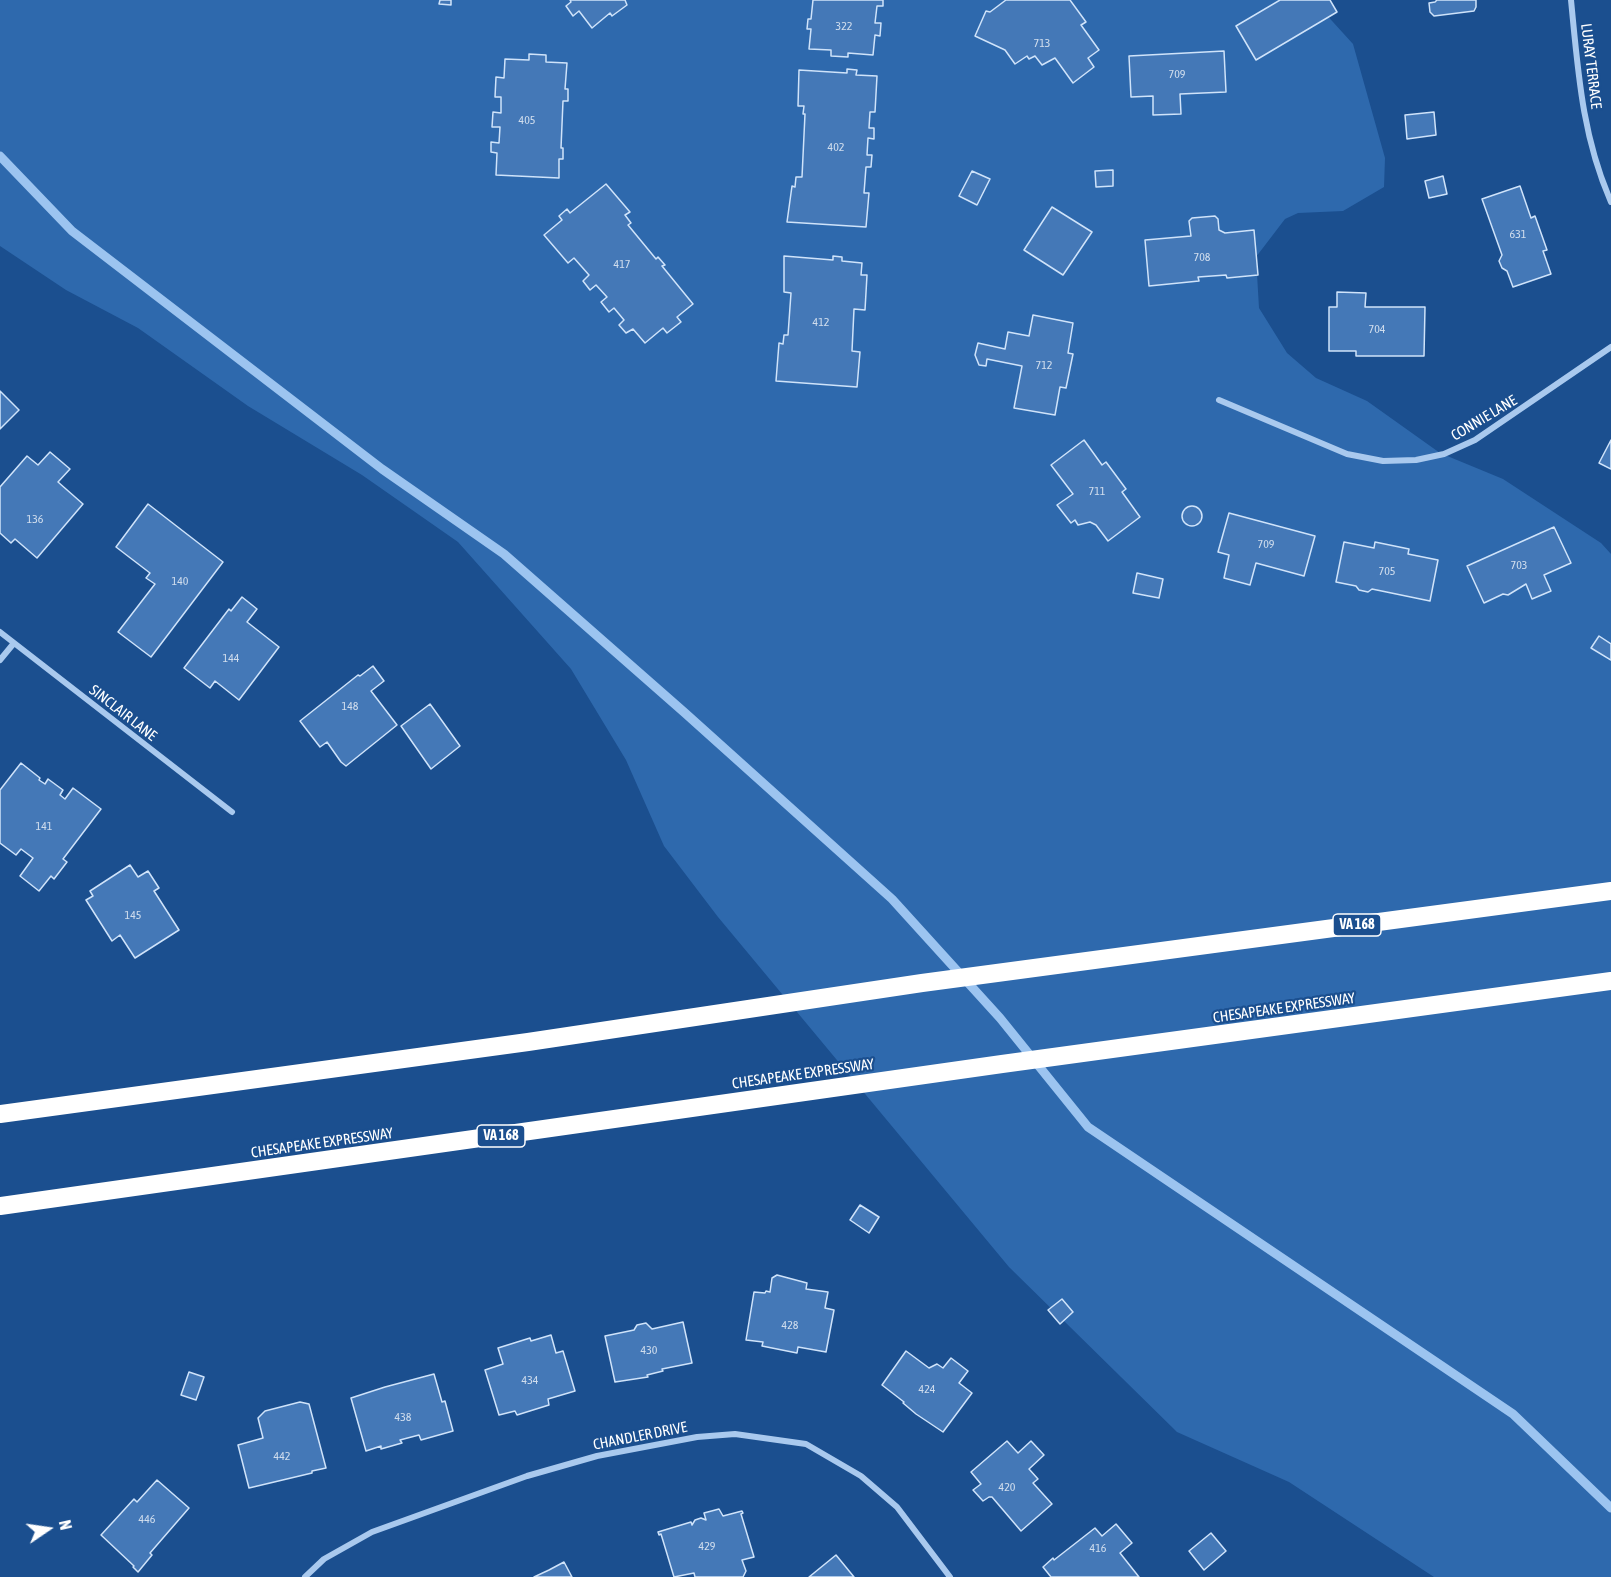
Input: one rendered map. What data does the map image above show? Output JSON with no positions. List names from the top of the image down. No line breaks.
{"streets":{"highway":["VA 168","CHESAPEAKE EXPRESSWAY"],"street":["LURAY TERRACE","CONNIE LANE","SINCLAIR LANE","CHANDLER DRIVE"]},"house_numbers":["322","713","709","405","402","631","708","417","412","704","712","711","136","709","703","705","140","144","148","141","145","428","430","434","424","438","442","420","446","429","416"],"north":"right"}
